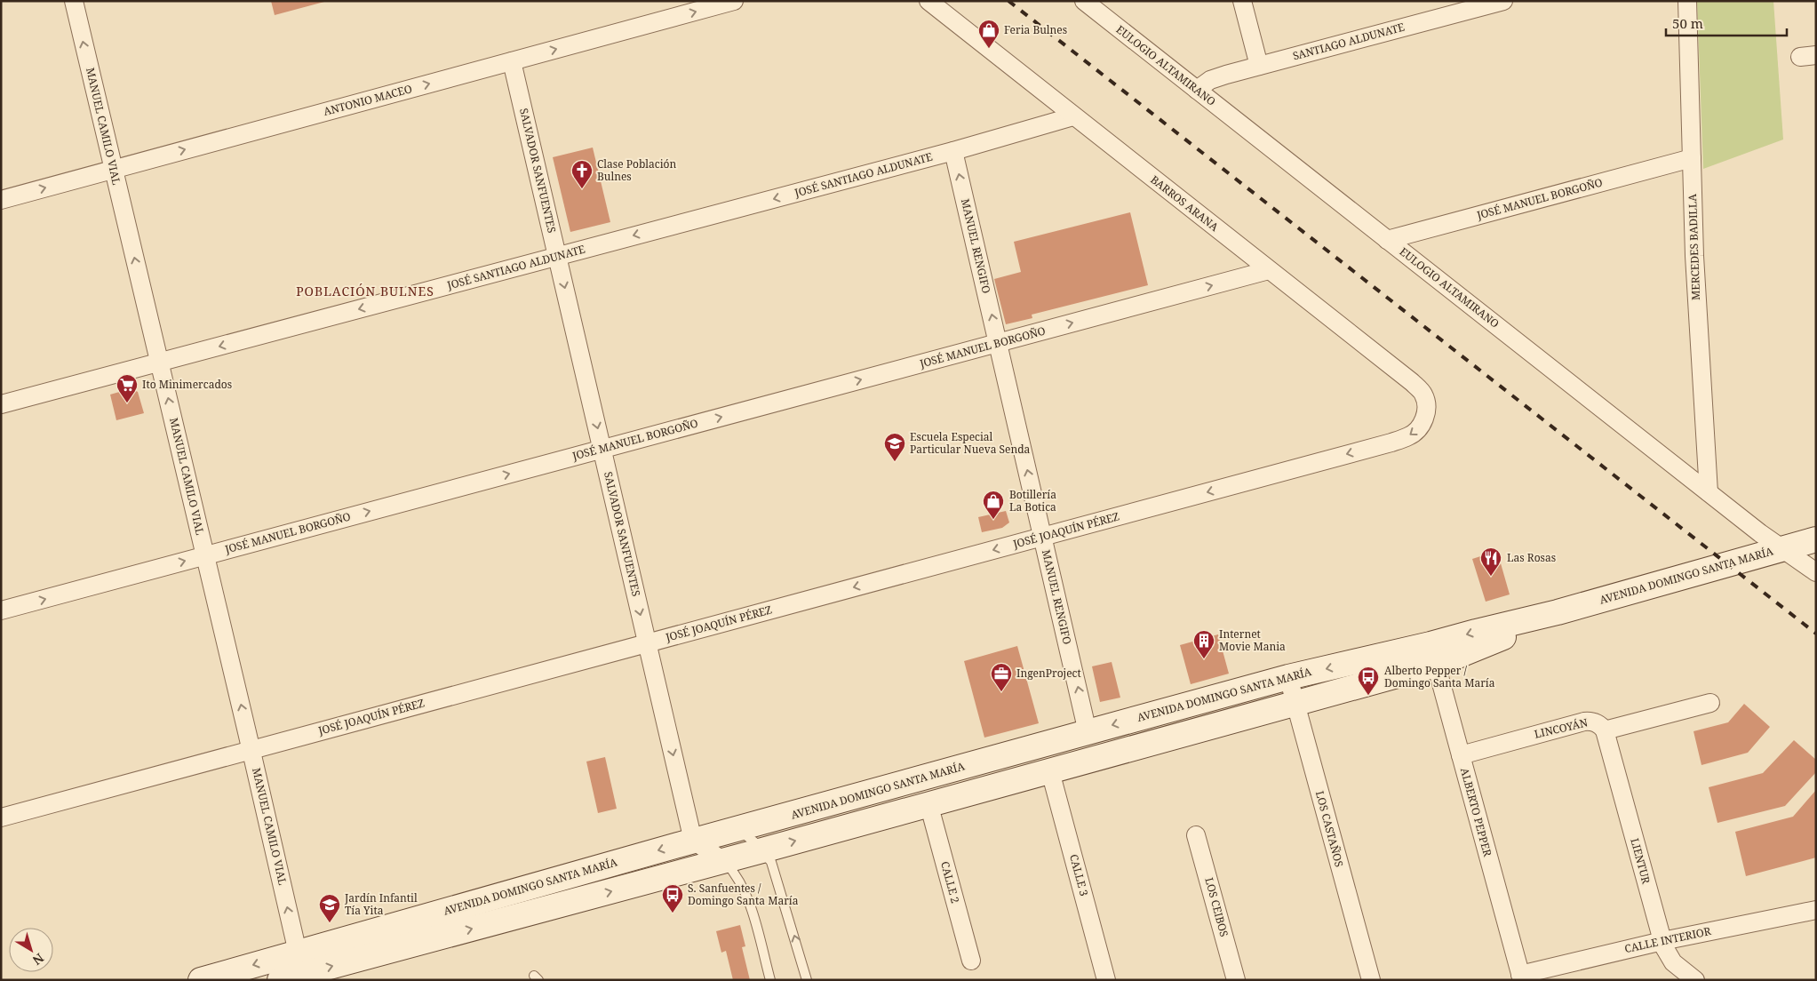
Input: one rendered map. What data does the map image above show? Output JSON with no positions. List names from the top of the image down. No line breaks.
{"streets":{"main road":["AVENIDA DOMINGO SANTA MARÍA"],"street":["SANTIAGO ALDUNATE","EULOGIO ALTAMIRANO","ANTONIO MACEO","MANUEL CAMILO VIAL","SALVADOR SANFUENTES","JOSÉ SANTIAGO ALDUNATE","JOSÉ MANUEL BORGOÑO","BARROS ARANA","MANUEL RENGIFO","MERCEDES BADILLA","JOSÉ JOAQUÍN PÉREZ","LINCOYÁN","ALBERTO PEPPER","LOS CASTAÑOS","LIENTUR","CALLE 3","CALLE 2","LOS CEIBOS","CALLE INTERIOR"]},"crossings":[["SANTIAGO ALDUNATE","EULOGIO ALTAMIRANO"],["EULOGIO ALTAMIRANO","JOSÉ MANUEL BORGOÑO"],["EULOGIO ALTAMIRANO","MERCEDES BADILLA"],["EULOGIO ALTAMIRANO","AVENIDA DOMINGO SANTA MARÍA"],["ANTONIO MACEO","MANUEL CAMILO VIAL"],["ANTONIO MACEO","SALVADOR SANFUENTES"],["MANUEL CAMILO VIAL","JOSÉ SANTIAGO ALDUNATE"],["MANUEL CAMILO VIAL","JOSÉ MANUEL BORGOÑO"],["MANUEL CAMILO VIAL","JOSÉ JOAQUÍN PÉREZ"],["MANUEL CAMILO VIAL","AVENIDA DOMINGO SANTA MARÍA"],["SALVADOR SANFUENTES","JOSÉ SANTIAGO ALDUNATE"],["SALVADOR SANFUENTES","JOSÉ MANUEL BORGOÑO"],["SALVADOR SANFUENTES","JOSÉ JOAQUÍN PÉREZ"],["SALVADOR SANFUENTES","AVENIDA DOMINGO SANTA MARÍA"],["JOSÉ SANTIAGO ALDUNATE","MANUEL RENGIFO"],["JOSÉ MANUEL BORGOÑO","BARROS ARANA"],["JOSÉ MANUEL BORGOÑO","MANUEL RENGIFO"],["JOSÉ MANUEL BORGOÑO","MERCEDES BADILLA"],["BARROS ARANA","JOSÉ JOAQUÍN PÉREZ"],["MANUEL RENGIFO","JOSÉ JOAQUÍN PÉREZ"],["MANUEL RENGIFO","AVENIDA DOMINGO SANTA MARÍA"],["AVENIDA DOMINGO SANTA MARÍA","ALBERTO PEPPER"],["AVENIDA DOMINGO SANTA MARÍA","LOS CASTAÑOS"],["AVENIDA DOMINGO SANTA MARÍA","CALLE 3"],["AVENIDA DOMINGO SANTA MARÍA","CALLE 2"],["LINCOYÁN","ALBERTO PEPPER"],["LINCOYÁN","LIENTUR"],["ALBERTO PEPPER","CALLE INTERIOR"],["LIENTUR","CALLE INTERIOR"]],"one_way":["ANTONIO MACEO","MANUEL CAMILO VIAL","SALVADOR SANFUENTES","JOSÉ SANTIAGO ALDUNATE","JOSÉ MANUEL BORGOÑO","MANUEL RENGIFO","JOSÉ JOAQUÍN PÉREZ"],"districts":["POBLACIÓN BULNES"],"places":{"shop":["Feria Bulnes","Botillería La Botica"],"church":["Clase Población Bulnes"],"supermarket":["Ito Minimercados"],"school or university":["Escuela Especial Particular Nueva Senda","Jardín Infantil Tía Yita"],"restaurant":["Las Rosas"],"building":["Internet Movie Mania"],"office":["IngenProject"],"bus stop":["Alberto Pepper / Domingo Santa María","S. Sanfuentes / Domingo Santa María"]},"scale_bar":"50 m","north":"bottom right"}
